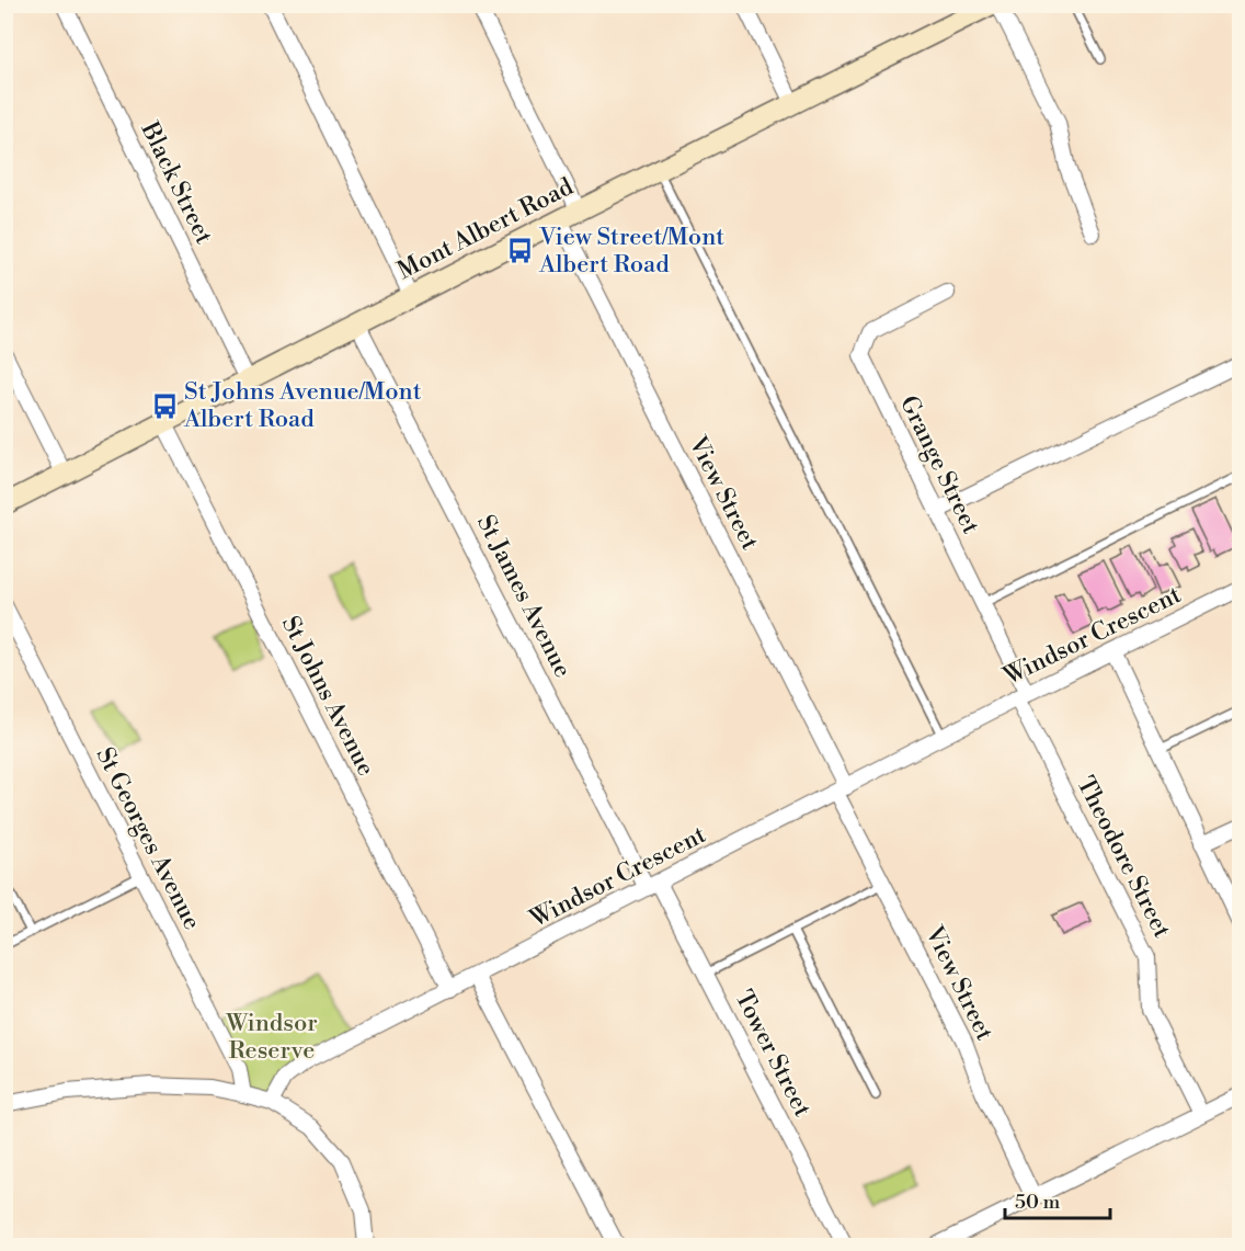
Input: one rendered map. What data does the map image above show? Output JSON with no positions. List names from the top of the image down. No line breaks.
{"streets":{"main road":["Mont Albert Road"],"street":["Black Street","Grange Street","View Street","St James Avenue","Windsor Crescent","St Johns Avenue","St Georges Avenue","Theodore Street","Tower Street"]},"crossings":[["Black Street","Mont Albert Road"],["Mont Albert Road","View Street"],["Mont Albert Road","St James Avenue"],["Mont Albert Road","St Johns Avenue"],["Grange Street","Windsor Crescent"],["Grange Street","Theodore Street"],["View Street","Windsor Crescent"],["St James Avenue","Windsor Crescent"],["St James Avenue","Tower Street"],["Windsor Crescent","St Johns Avenue"],["Windsor Crescent","Theodore Street"],["Windsor Crescent","Tower Street"]],"parks":["Windsor Reserve"],"places":{"bus stop":["View Street/Mont Albert Road","St Johns Avenue/Mont Albert Road"]},"scale_bar":"50 m"}
